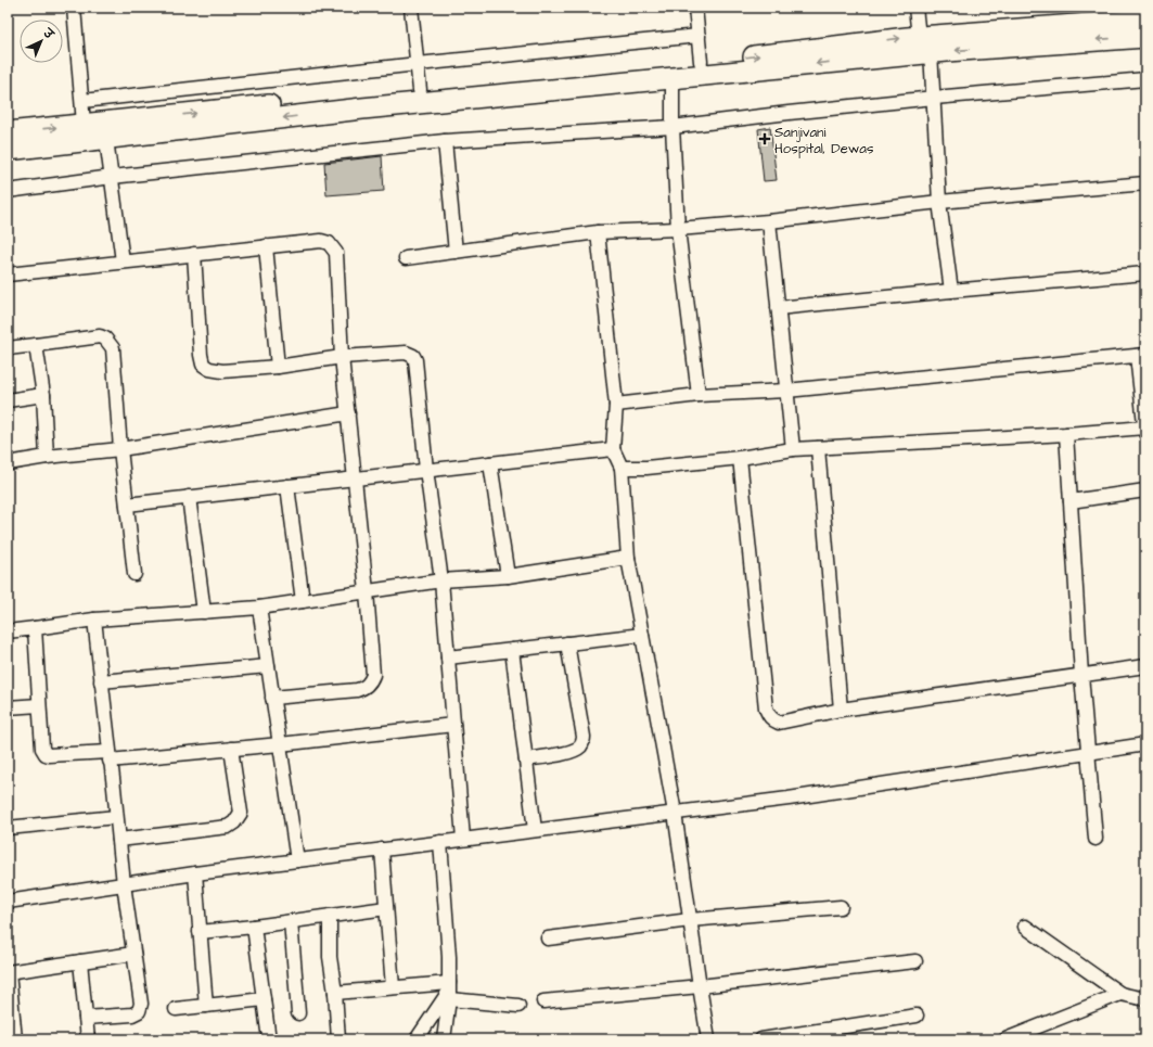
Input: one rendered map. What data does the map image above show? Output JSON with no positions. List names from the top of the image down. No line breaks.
{"places":{"health":["Sanjivani Hospital, Dewas"]},"north":"top right"}
